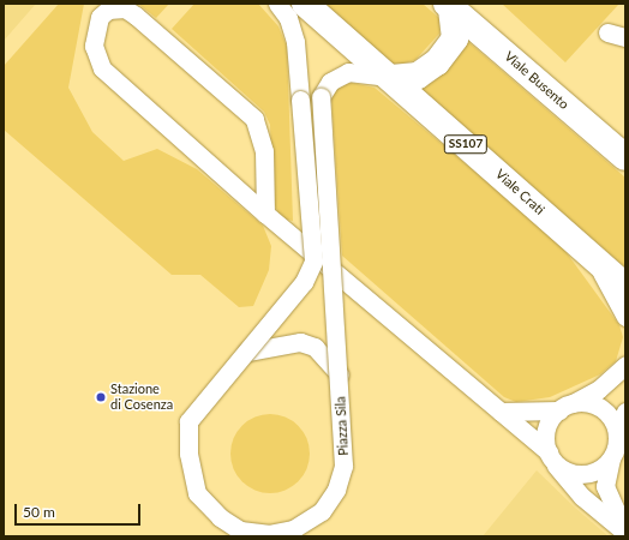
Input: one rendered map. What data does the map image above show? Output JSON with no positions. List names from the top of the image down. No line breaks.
{"streets":{"main road":["Viale Busento","SS107","Viale Crati"],"street":["Piazza Sila"]},"crossings":[["Viale Crati","Piazza Sila"]],"places":["Stazione di Cosenza"],"scale_bar":"50 m"}
